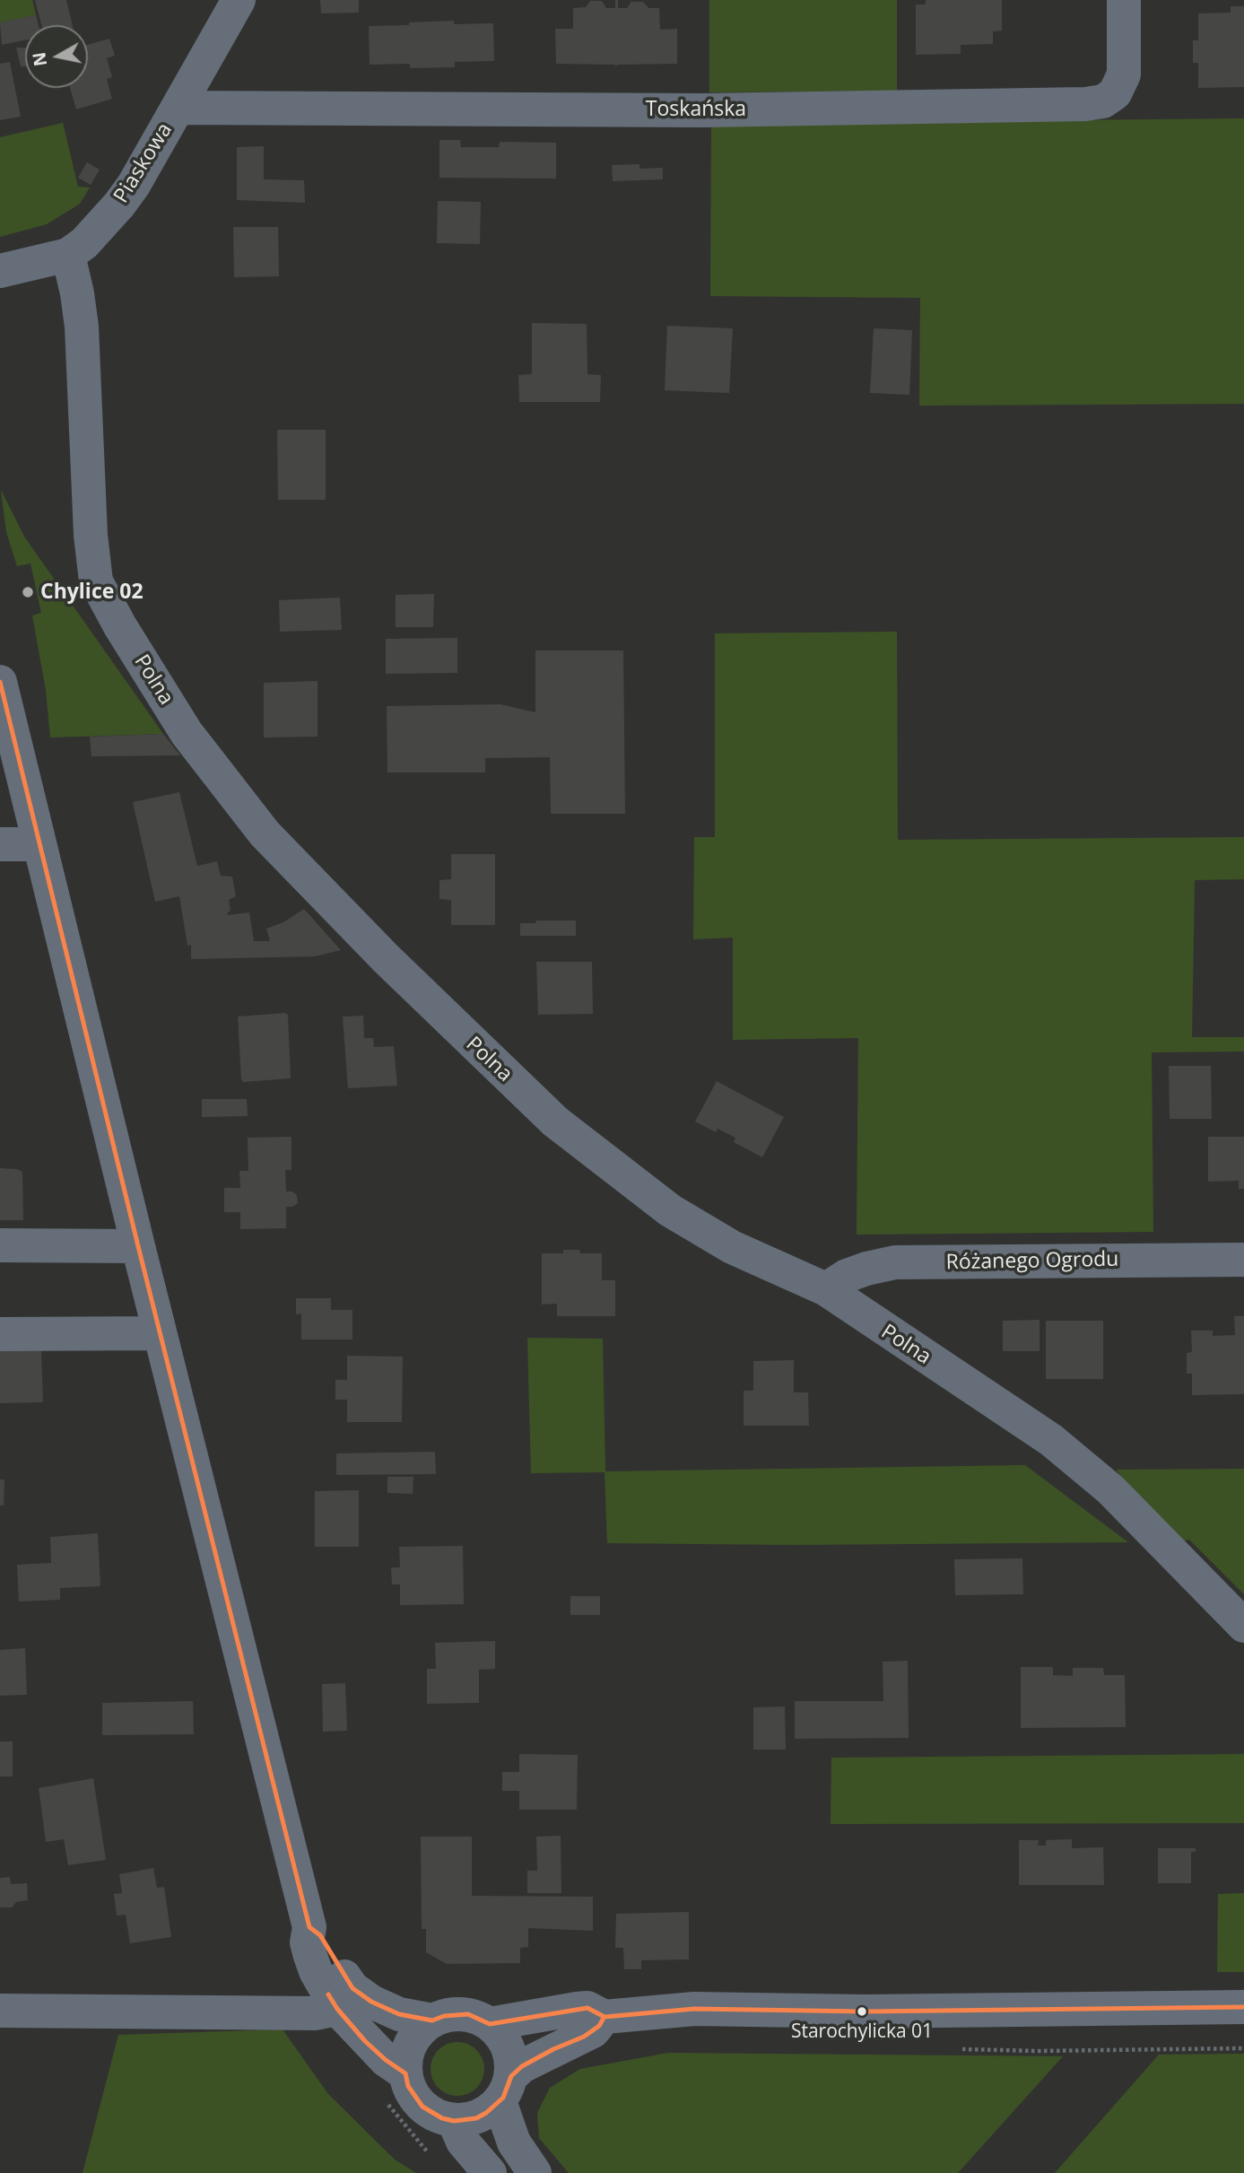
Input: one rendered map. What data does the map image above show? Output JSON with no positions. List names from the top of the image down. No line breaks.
{"streets":{"street":["Toskańska","Piaskowa","Polna","Różanego Ogrodu"]},"crossings":[["Toskańska","Piaskowa"],["Piaskowa","Polna"],["Polna","Różanego Ogrodu"]],"places":["Chylice 02","Starochylicka 01"],"north":"left"}
